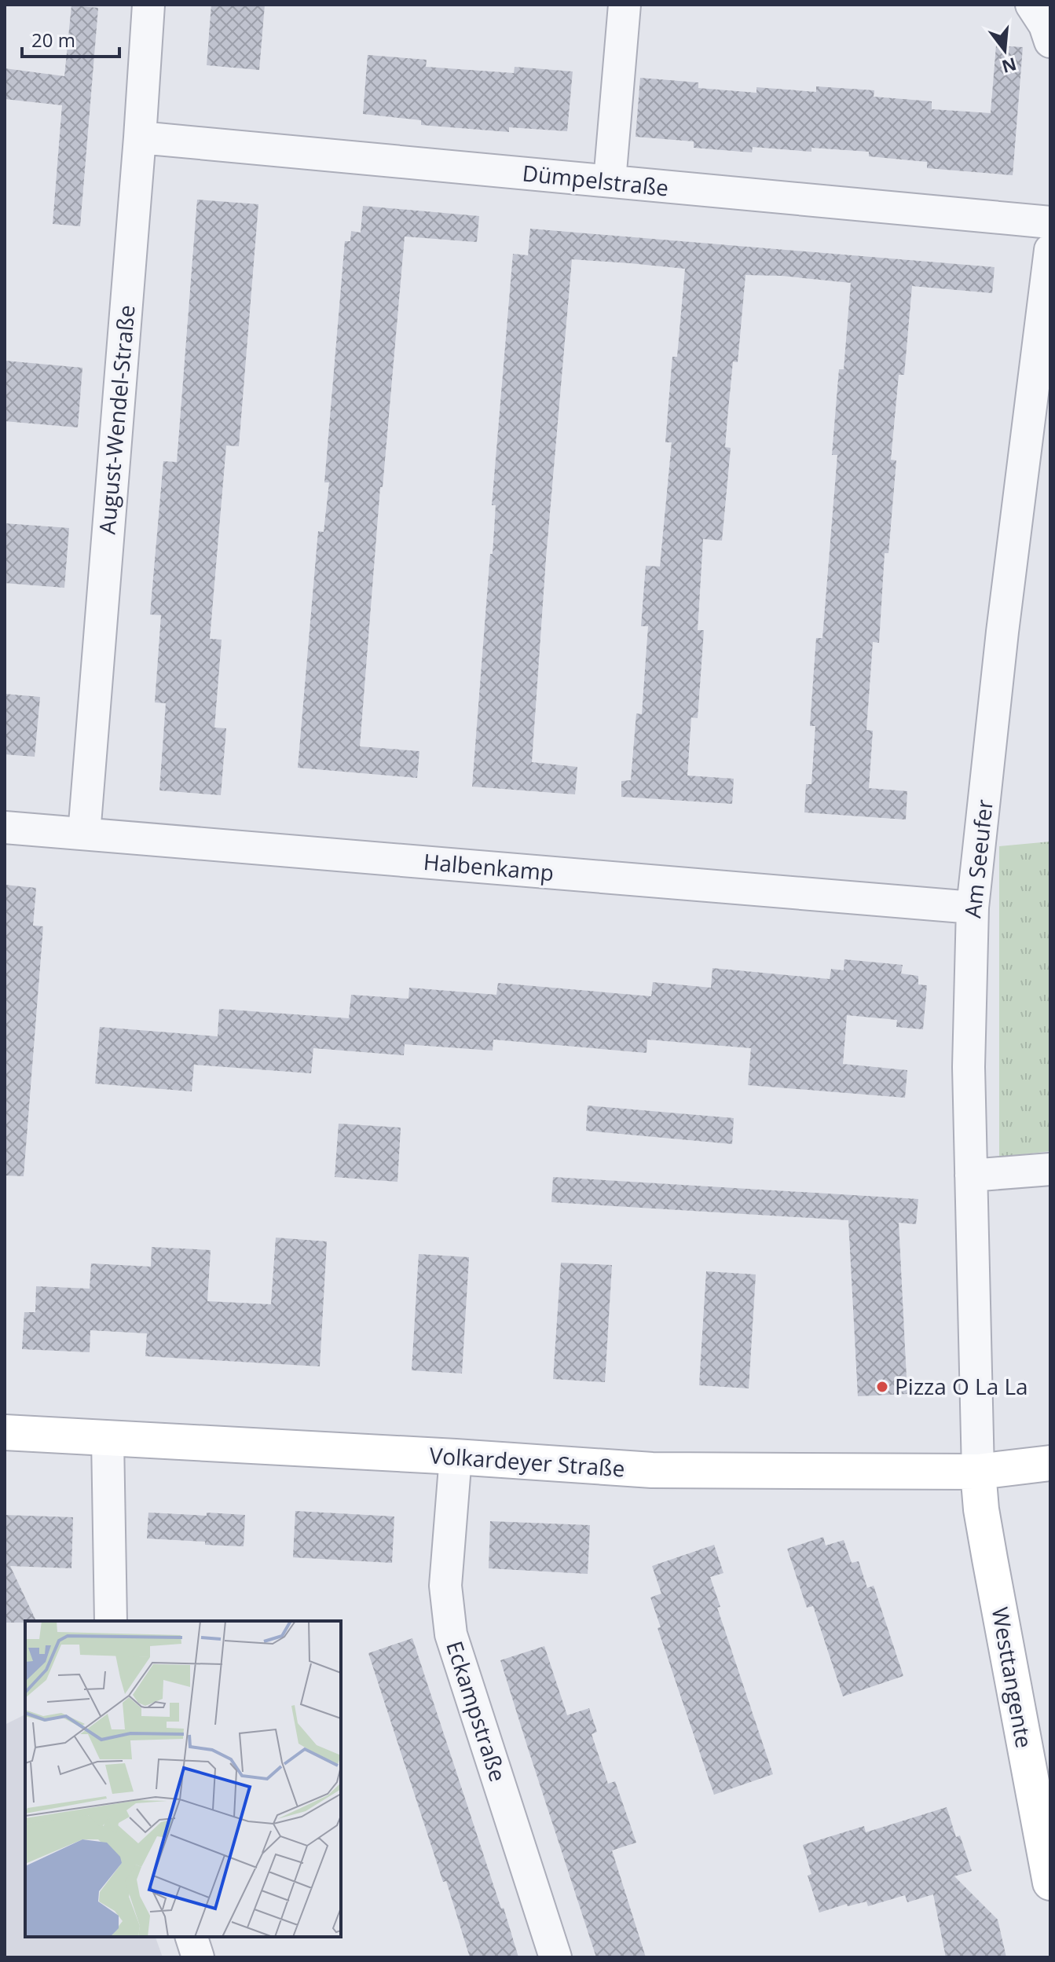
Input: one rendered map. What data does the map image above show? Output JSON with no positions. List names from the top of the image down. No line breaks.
{"streets":{"main road":["Volkardeyer Straße","Westtangente"],"street":["Dümpelstraße","August-Wendel-Straße","Am Seeufer","Halbenkamp","Eckampstraße"]},"crossings":[["Dümpelstraße","August-Wendel-Straße"],["August-Wendel-Straße","Halbenkamp"],["Am Seeufer","Halbenkamp"],["Am Seeufer","Volkardeyer Straße"],["Am Seeufer","Westtangente"],["Volkardeyer Straße","Westtangente"],["Volkardeyer Straße","Eckampstraße"]],"places":["Pizza O La La"],"scale_bar":"20 m","north":"bottom"}
